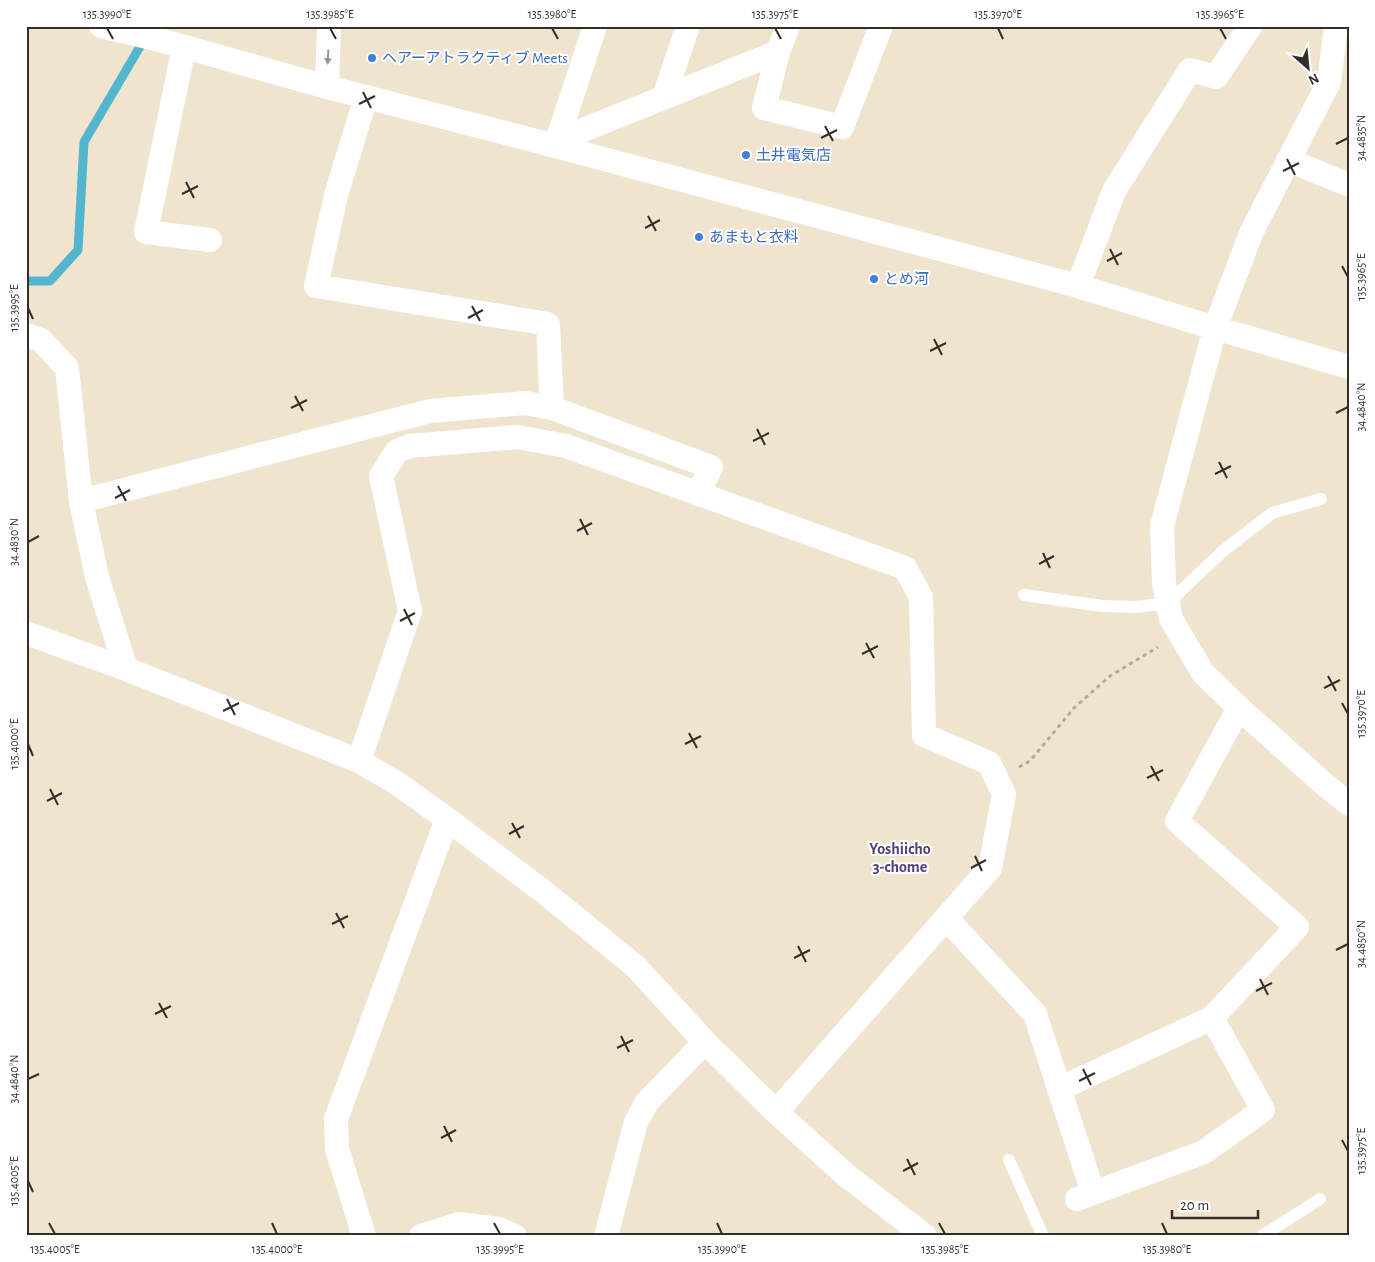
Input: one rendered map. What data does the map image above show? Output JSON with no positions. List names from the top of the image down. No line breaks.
{"districts":["Yoshiicho 3-chome"],"places":["ヘアーアトラクティブ Meets","土井電気店","あまもと衣料","とめ河"],"scale_bar":"20 m","north":"bottom right","coordinates":["135.3990°E","135.3985°E","135.3980°E","135.3975°E","135.3970°E","135.3965°E","34.4835°N","135.3995°E","34.4840°N","34.4830°N","135.4000°E","34.4850°N","135.4005°E"]}
